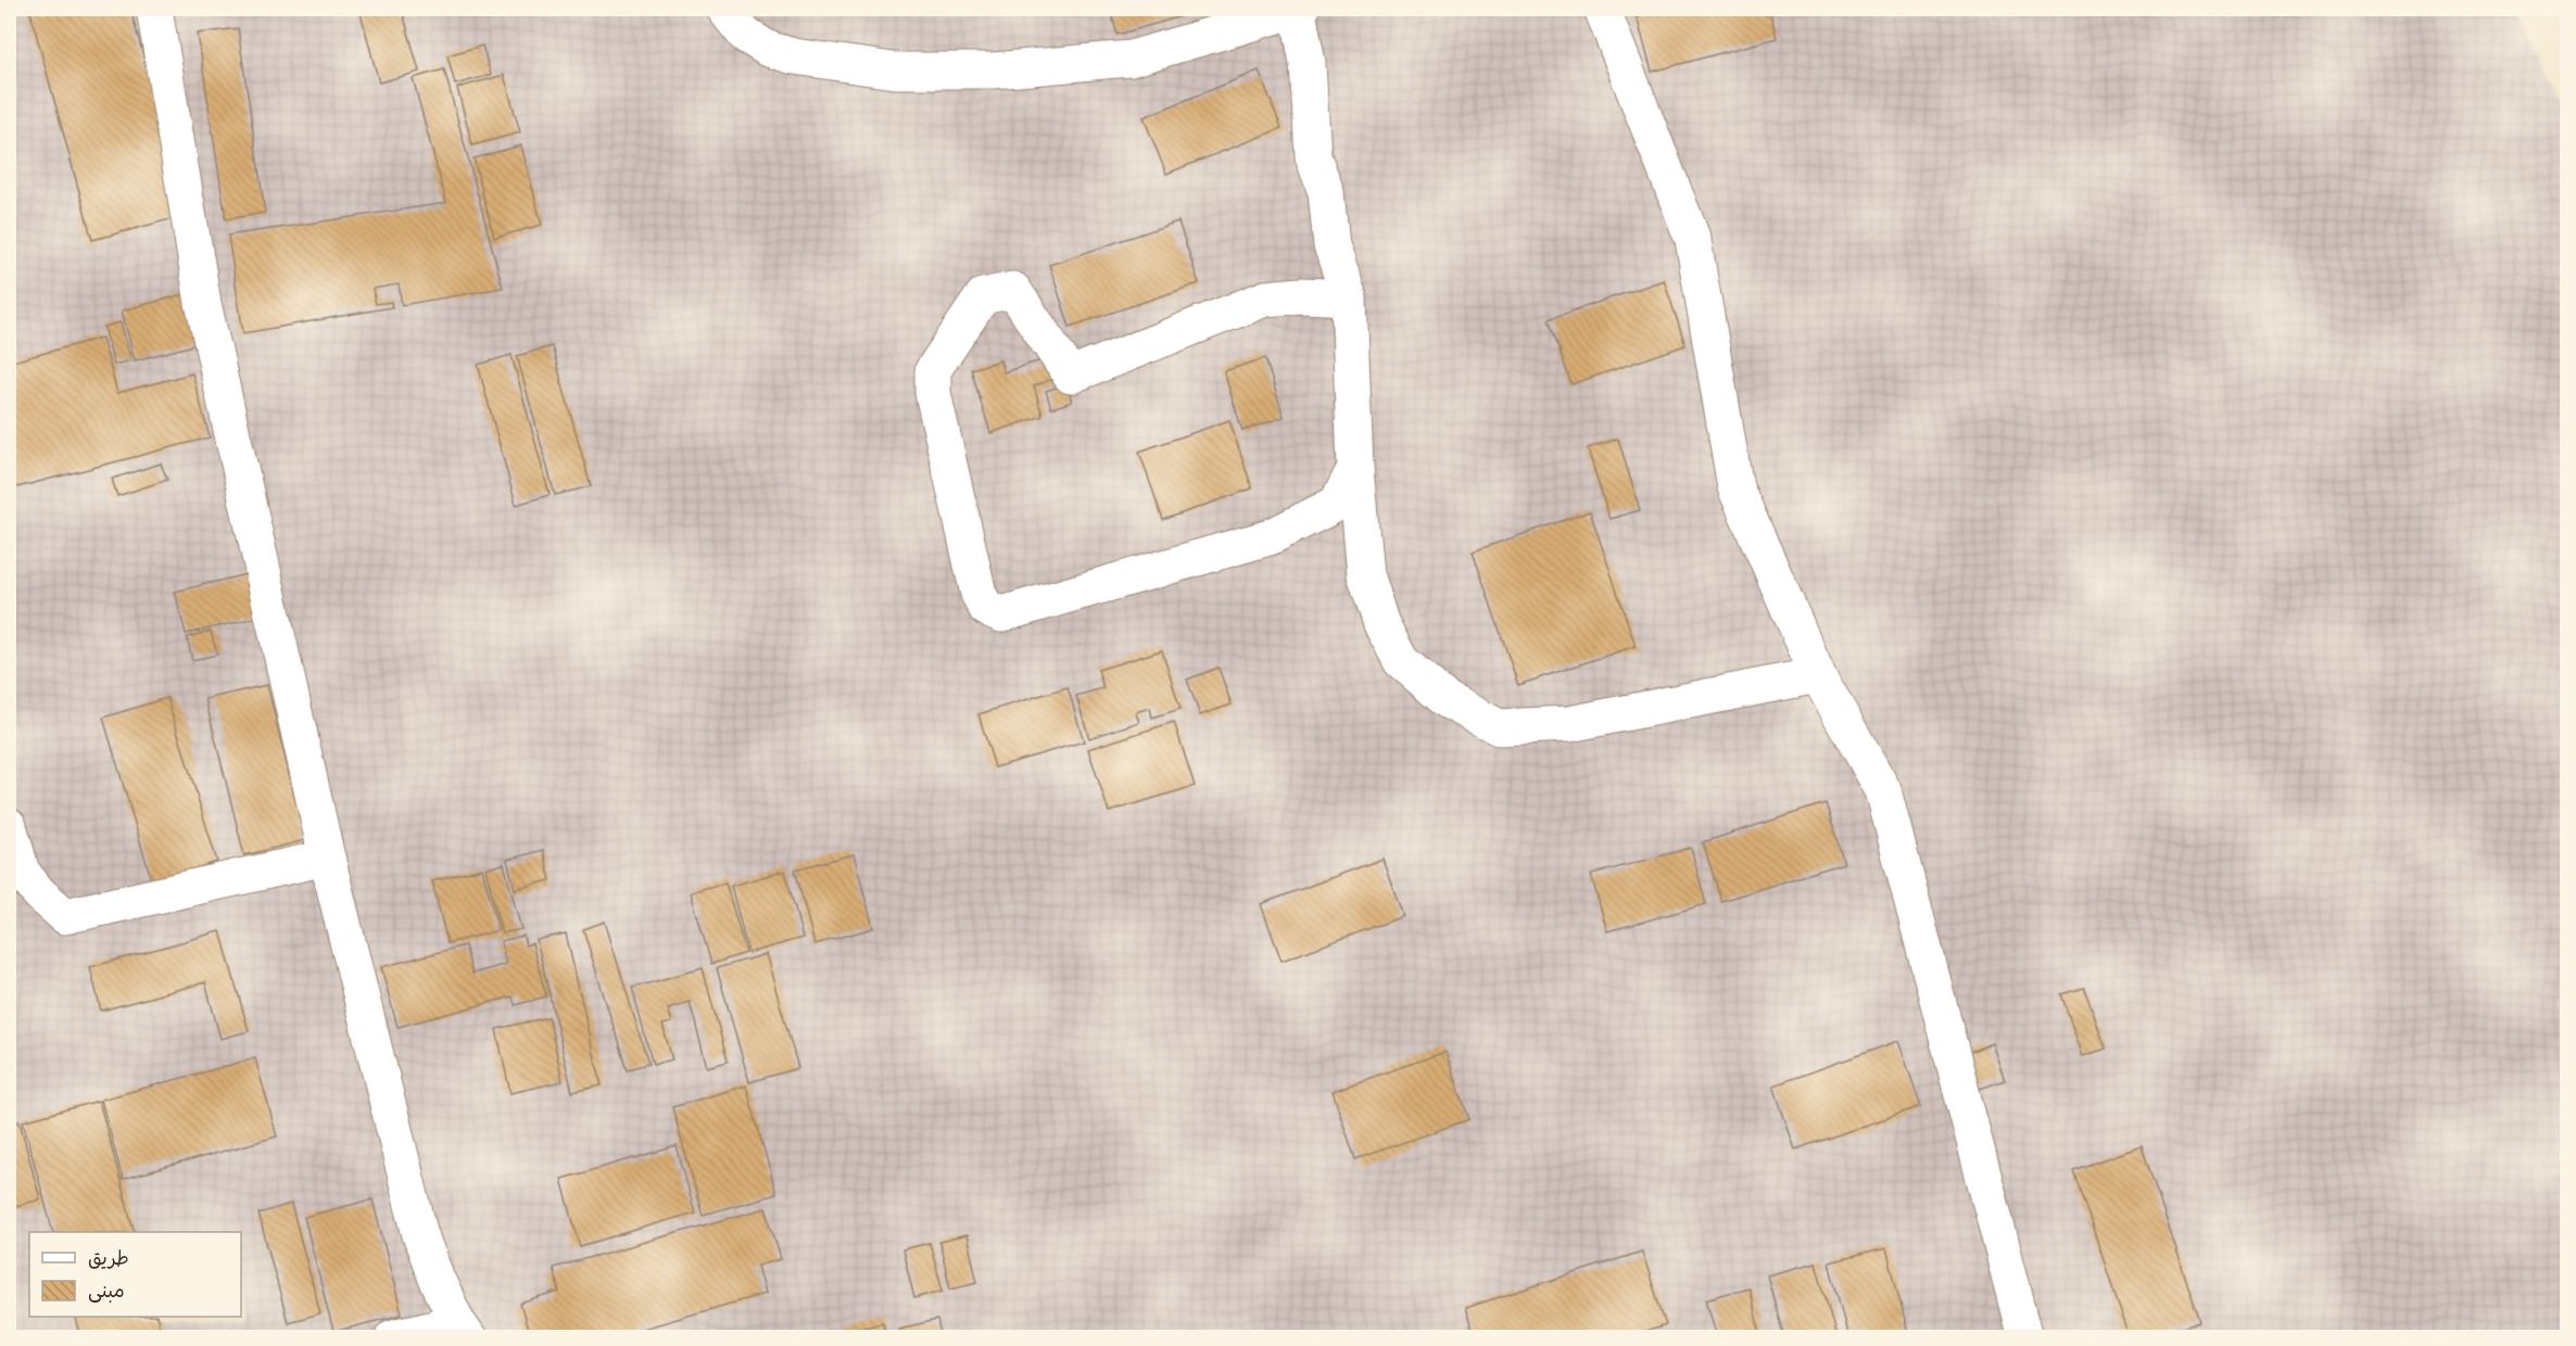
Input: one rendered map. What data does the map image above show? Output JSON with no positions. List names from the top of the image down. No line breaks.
{"legend":["طريق","مبنى"]}
